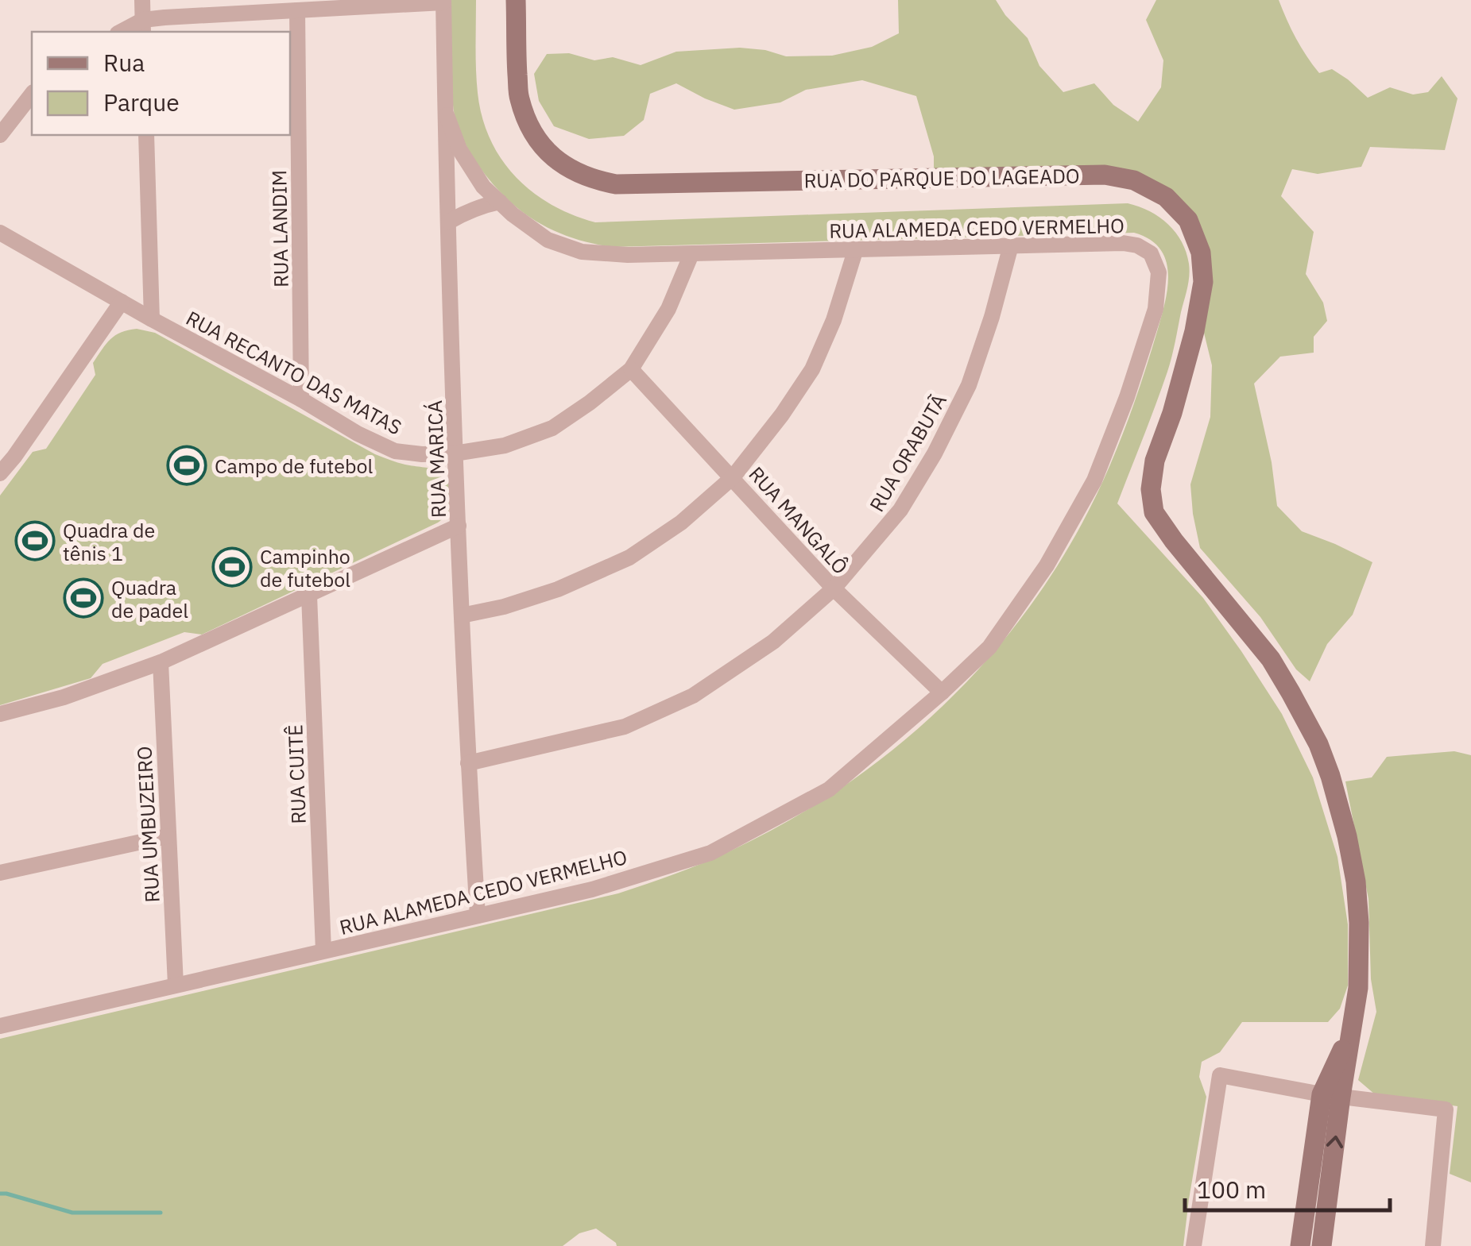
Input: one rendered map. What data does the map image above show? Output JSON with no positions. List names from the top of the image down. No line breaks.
{"streets":{"street":["RUA DO PARQUE DO LAGEADO","RUA ALAMEDA CEDO VERMELHO","RUA LANDIM","RUA RECANTO DAS MATAS","RUA ORABUTÃ","RUA MARICÁ","RUA MANGALÔ","RUA CUITÊ","RUA UMBUZEIRO"]},"crossings":[["RUA ALAMEDA CEDO VERMELHO","RUA RECANTO DAS MATAS"],["RUA ALAMEDA CEDO VERMELHO","RUA ORABUTÃ"],["RUA ALAMEDA CEDO VERMELHO","RUA MARICÁ"],["RUA ALAMEDA CEDO VERMELHO","RUA MANGALÔ"],["RUA ALAMEDA CEDO VERMELHO","RUA CUITÊ"],["RUA ALAMEDA CEDO VERMELHO","RUA UMBUZEIRO"],["RUA LANDIM","RUA RECANTO DAS MATAS"],["RUA RECANTO DAS MATAS","RUA MARICÁ"],["RUA RECANTO DAS MATAS","RUA MANGALÔ"],["RUA ORABUTÃ","RUA MARICÁ"],["RUA ORABUTÃ","RUA MANGALÔ"]],"places":{"sports":["Campo de futebol","Quadra de tênis 1","Campinho de futebol","Quadra de padel"]},"legend":["Rua","Parque"],"scale_bar":"100 m"}
